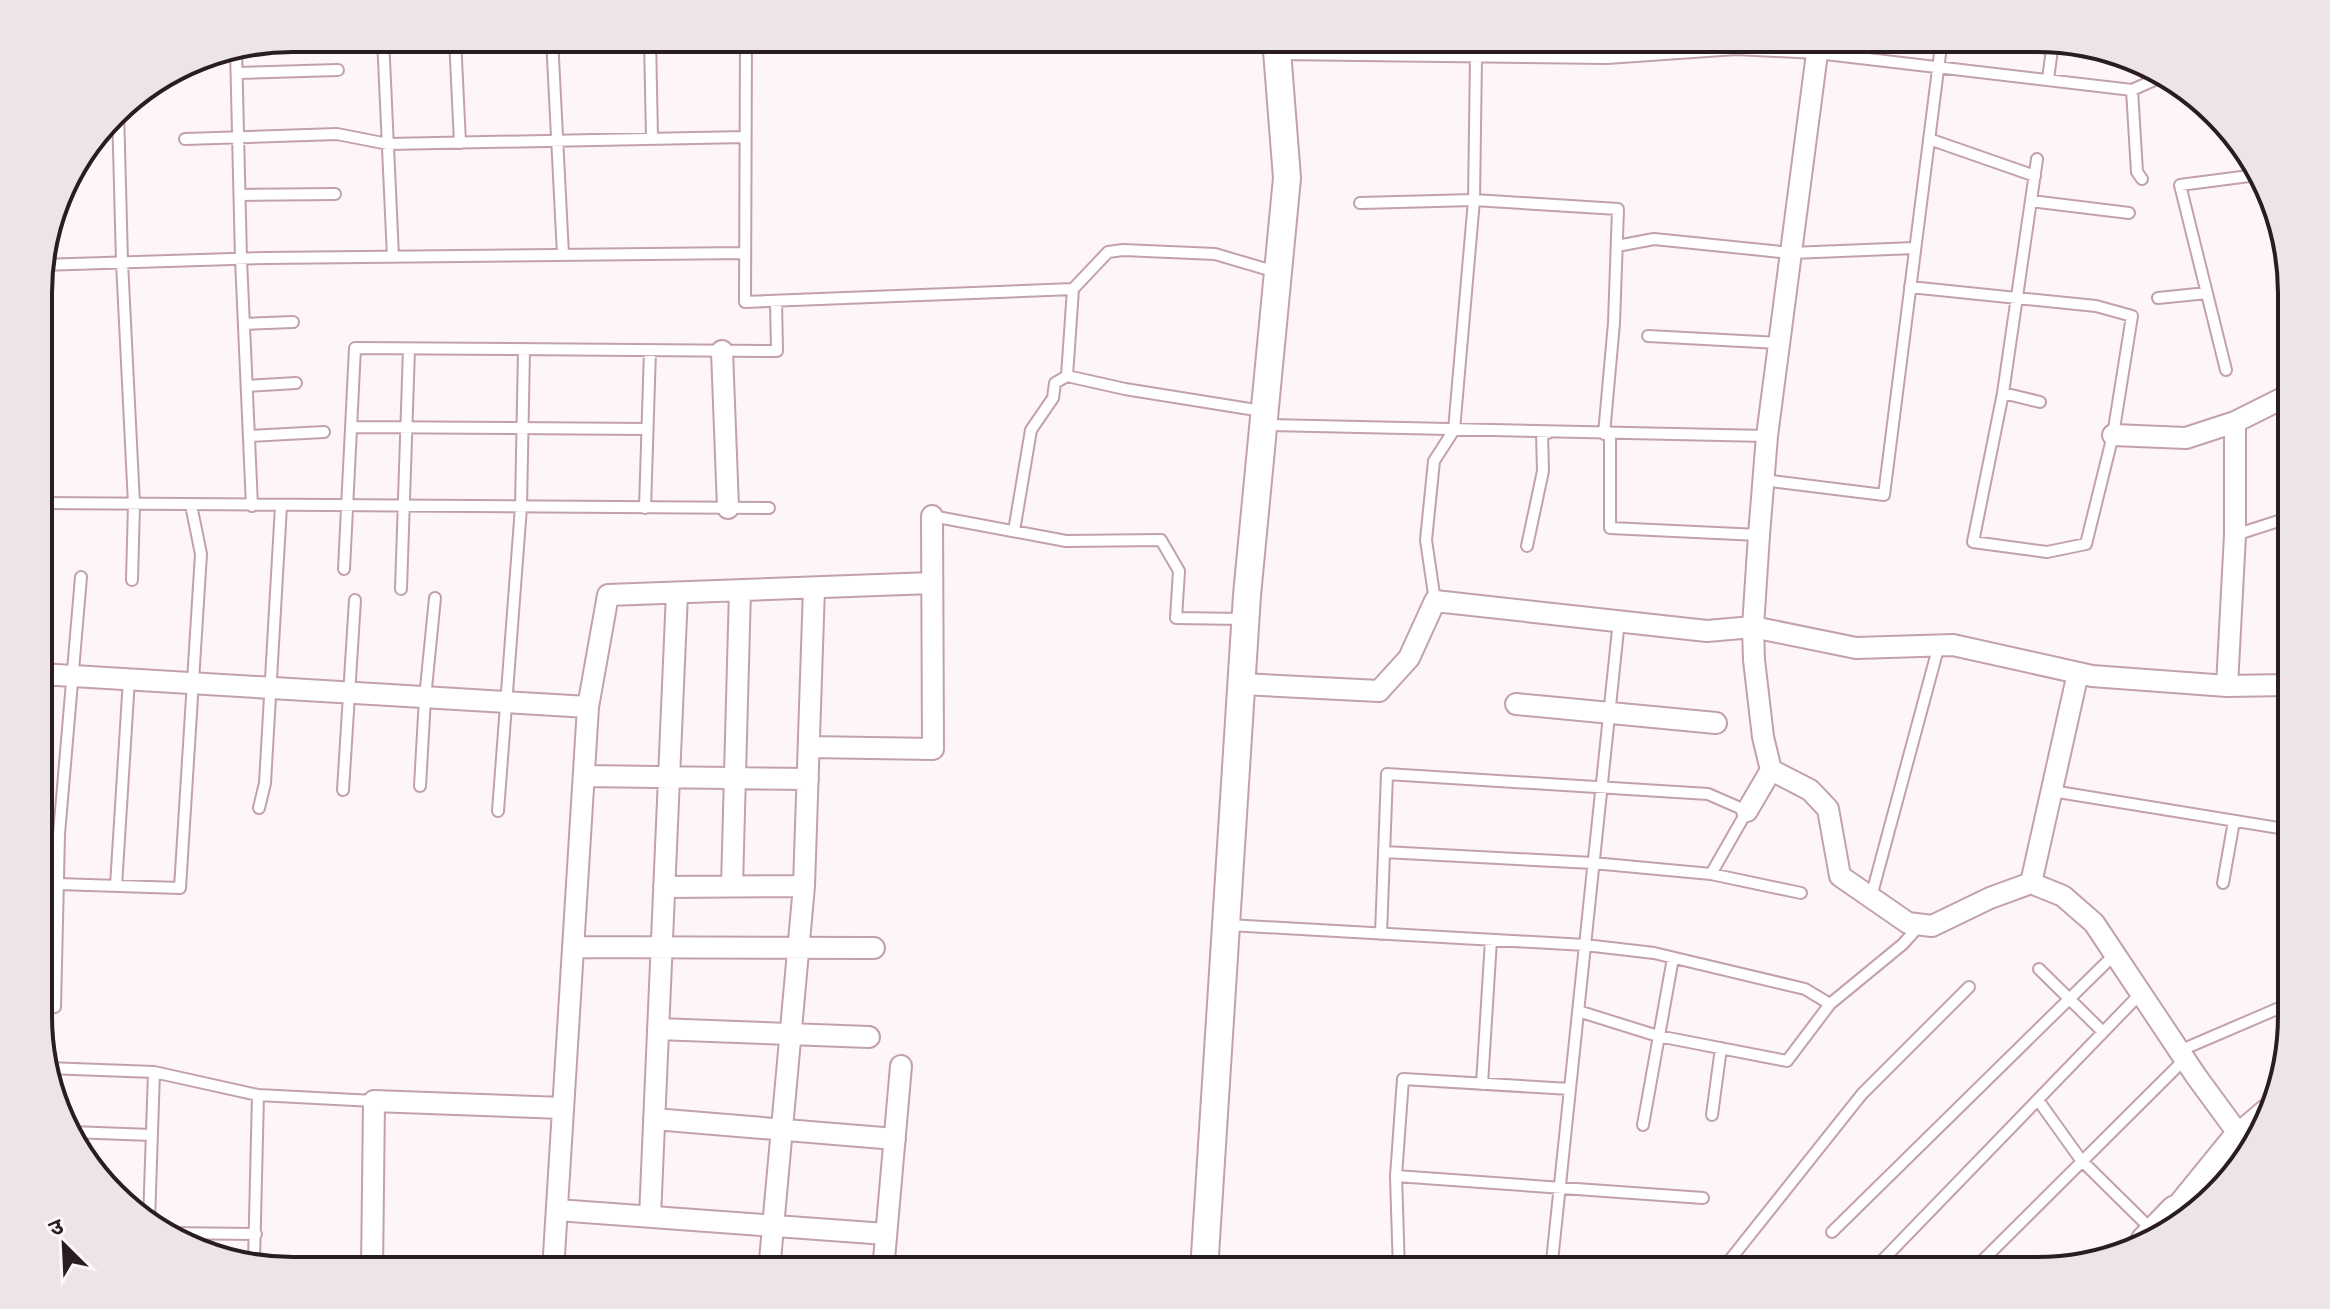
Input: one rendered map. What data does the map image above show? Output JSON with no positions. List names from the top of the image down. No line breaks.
{"north":"top left"}
